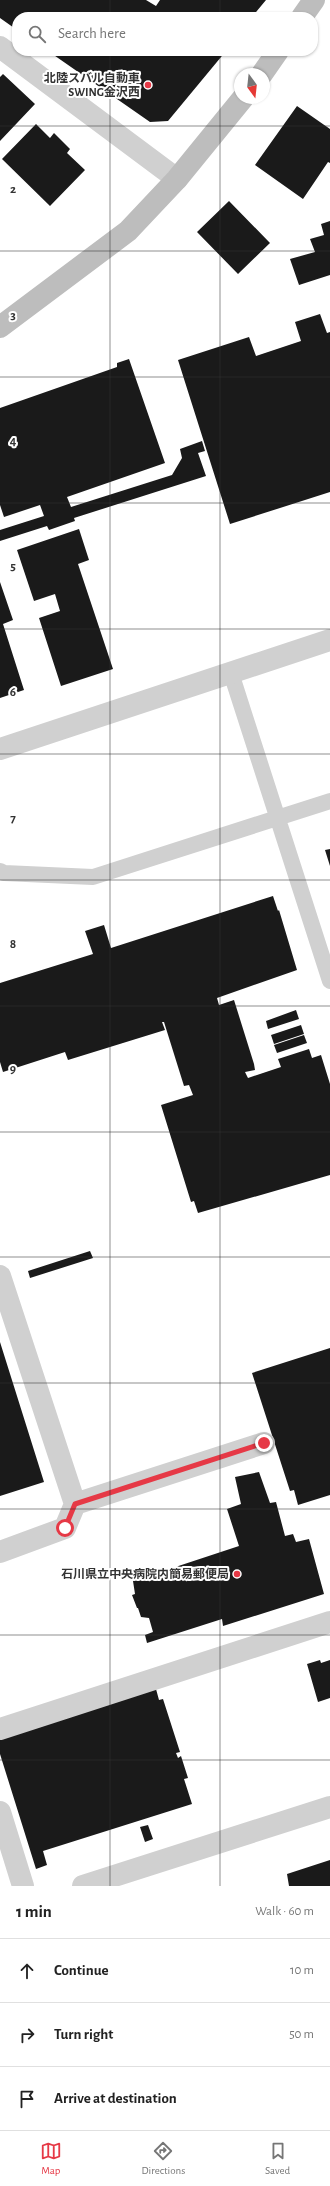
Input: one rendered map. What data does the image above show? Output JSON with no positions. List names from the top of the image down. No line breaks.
{"places":["北陸スバル自動車 SWING金沢西","石川県立中央病院内簡易郵便局"],"north":"bottom","page":{"search":"Search here","heading":["1 min","Walk · 60 m"],"list":[["Continue","10 m"],["Turn right","50 m"],"Arrive at destination"],"nav":["Map","Directions","Saved"]},"grid":{"rows":["2","3","4","5","6","7","8","9"]}}
